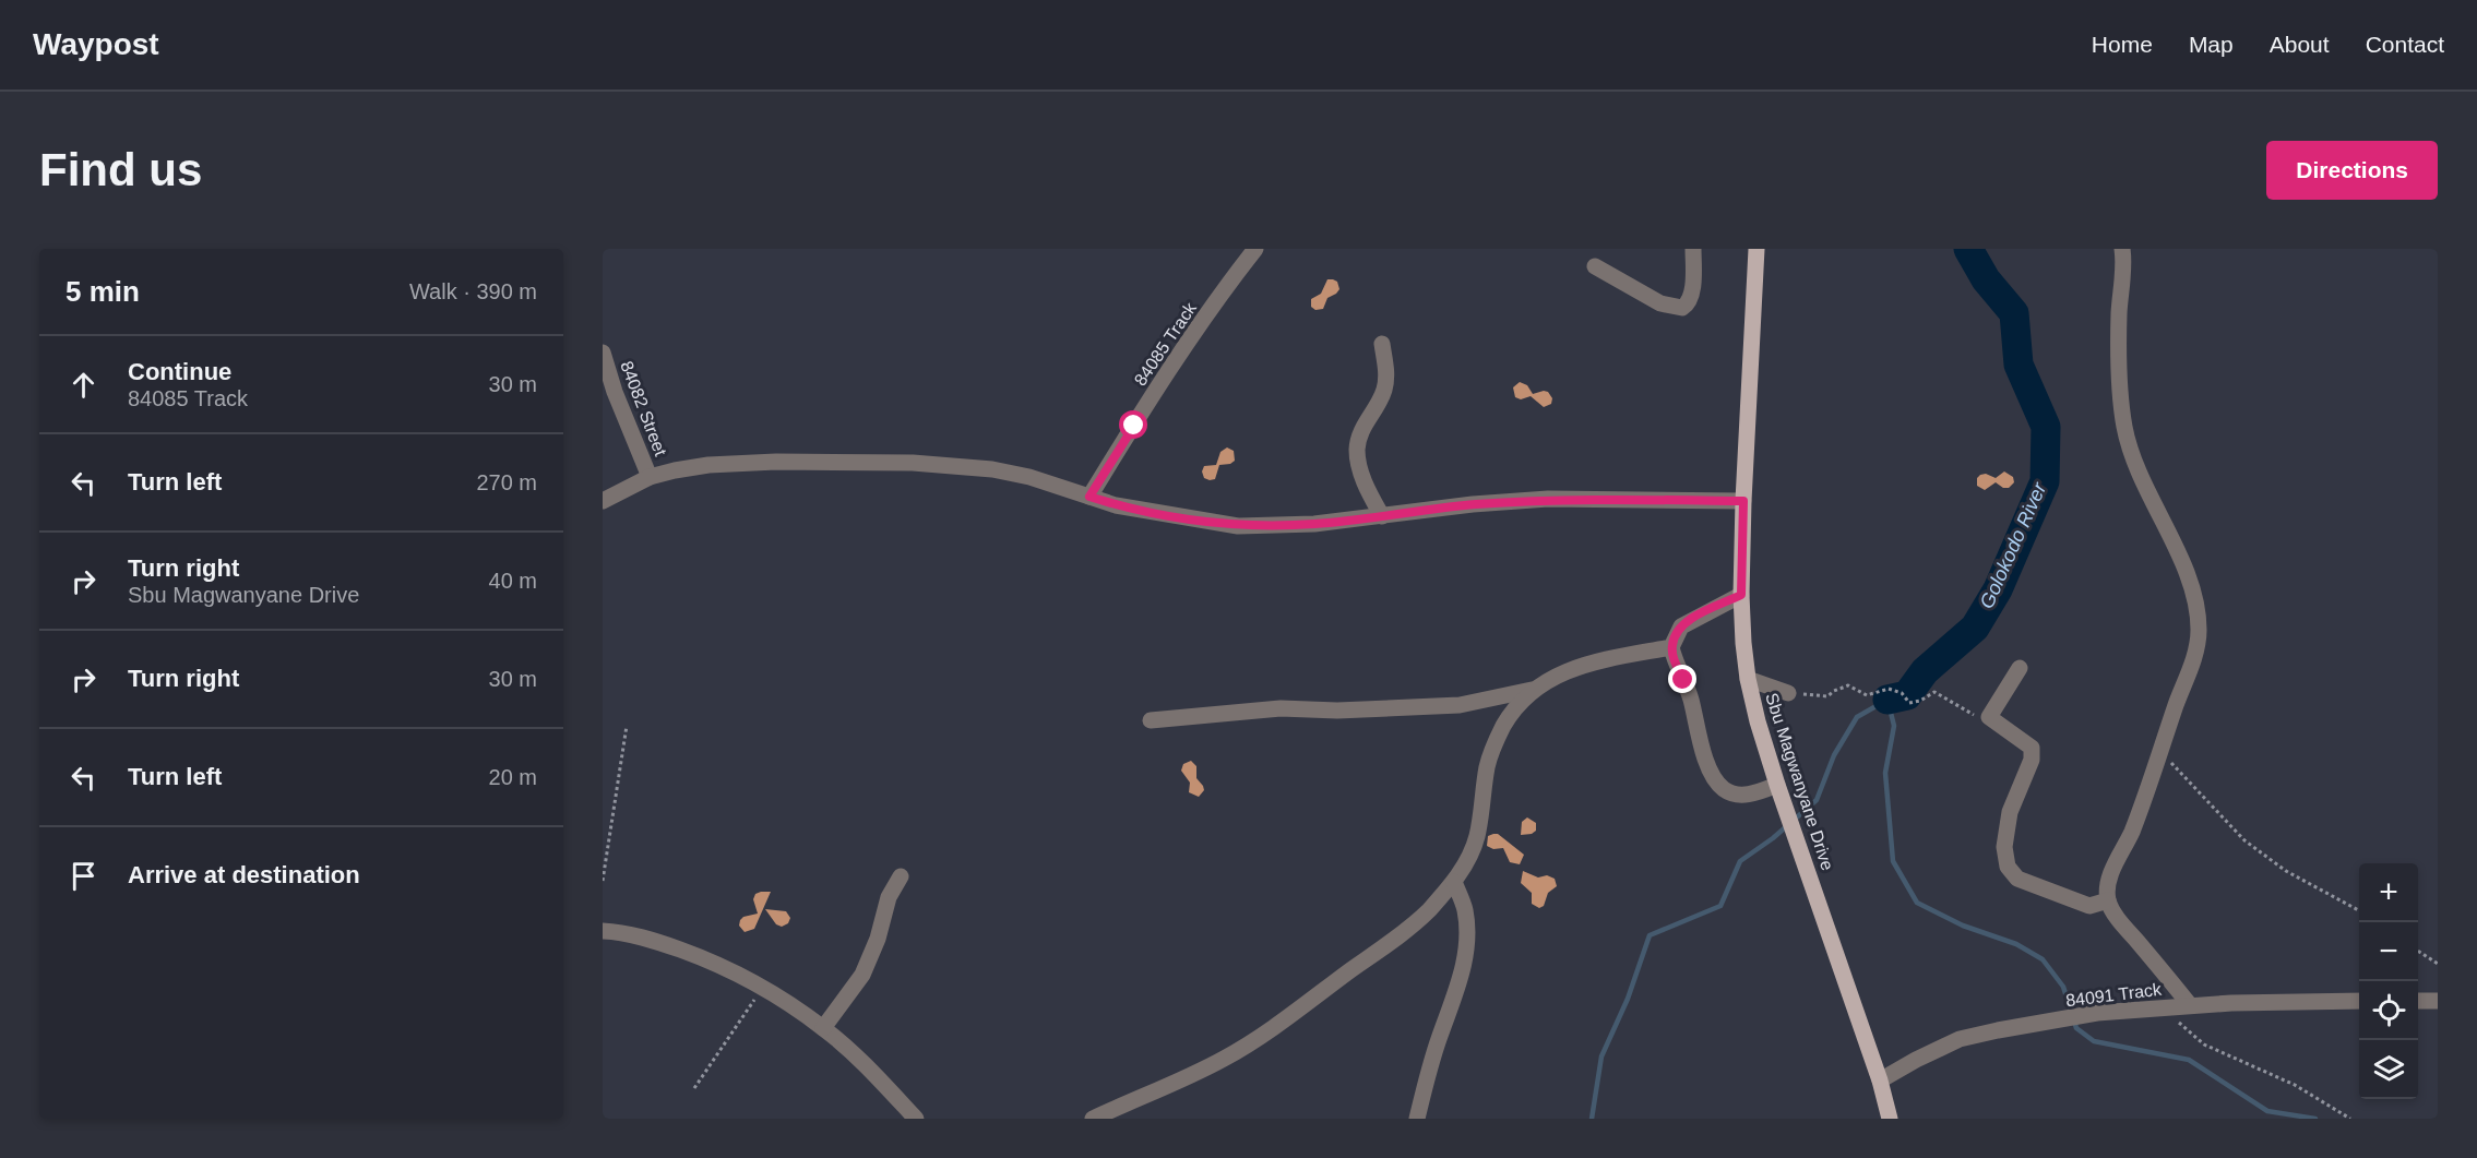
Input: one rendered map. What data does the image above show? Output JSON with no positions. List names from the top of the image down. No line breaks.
{"streets":{"main road":["Sbu Magwanyane Drive"],"street":["84085 Track","84082 Street","84091 Track"]},"crossings":[["Sbu Magwanyane Drive","84091 Track"]],"water":["Golokodo River"],"page":{"header":"Waypost","nav":["Home","Map","About","Contact"],"buttons":"Directions","title":"Find us","heading":["5 min","Walk · 390 m"],"list":[["Continue","84085 Track","30 m"],["Turn left","270 m"],["Turn right","Sbu Magwanyane Drive","40 m"],["Turn right","30 m"],["Turn left","20 m"],"Arrive at destination"],"map_buttons":["+","−"]}}
